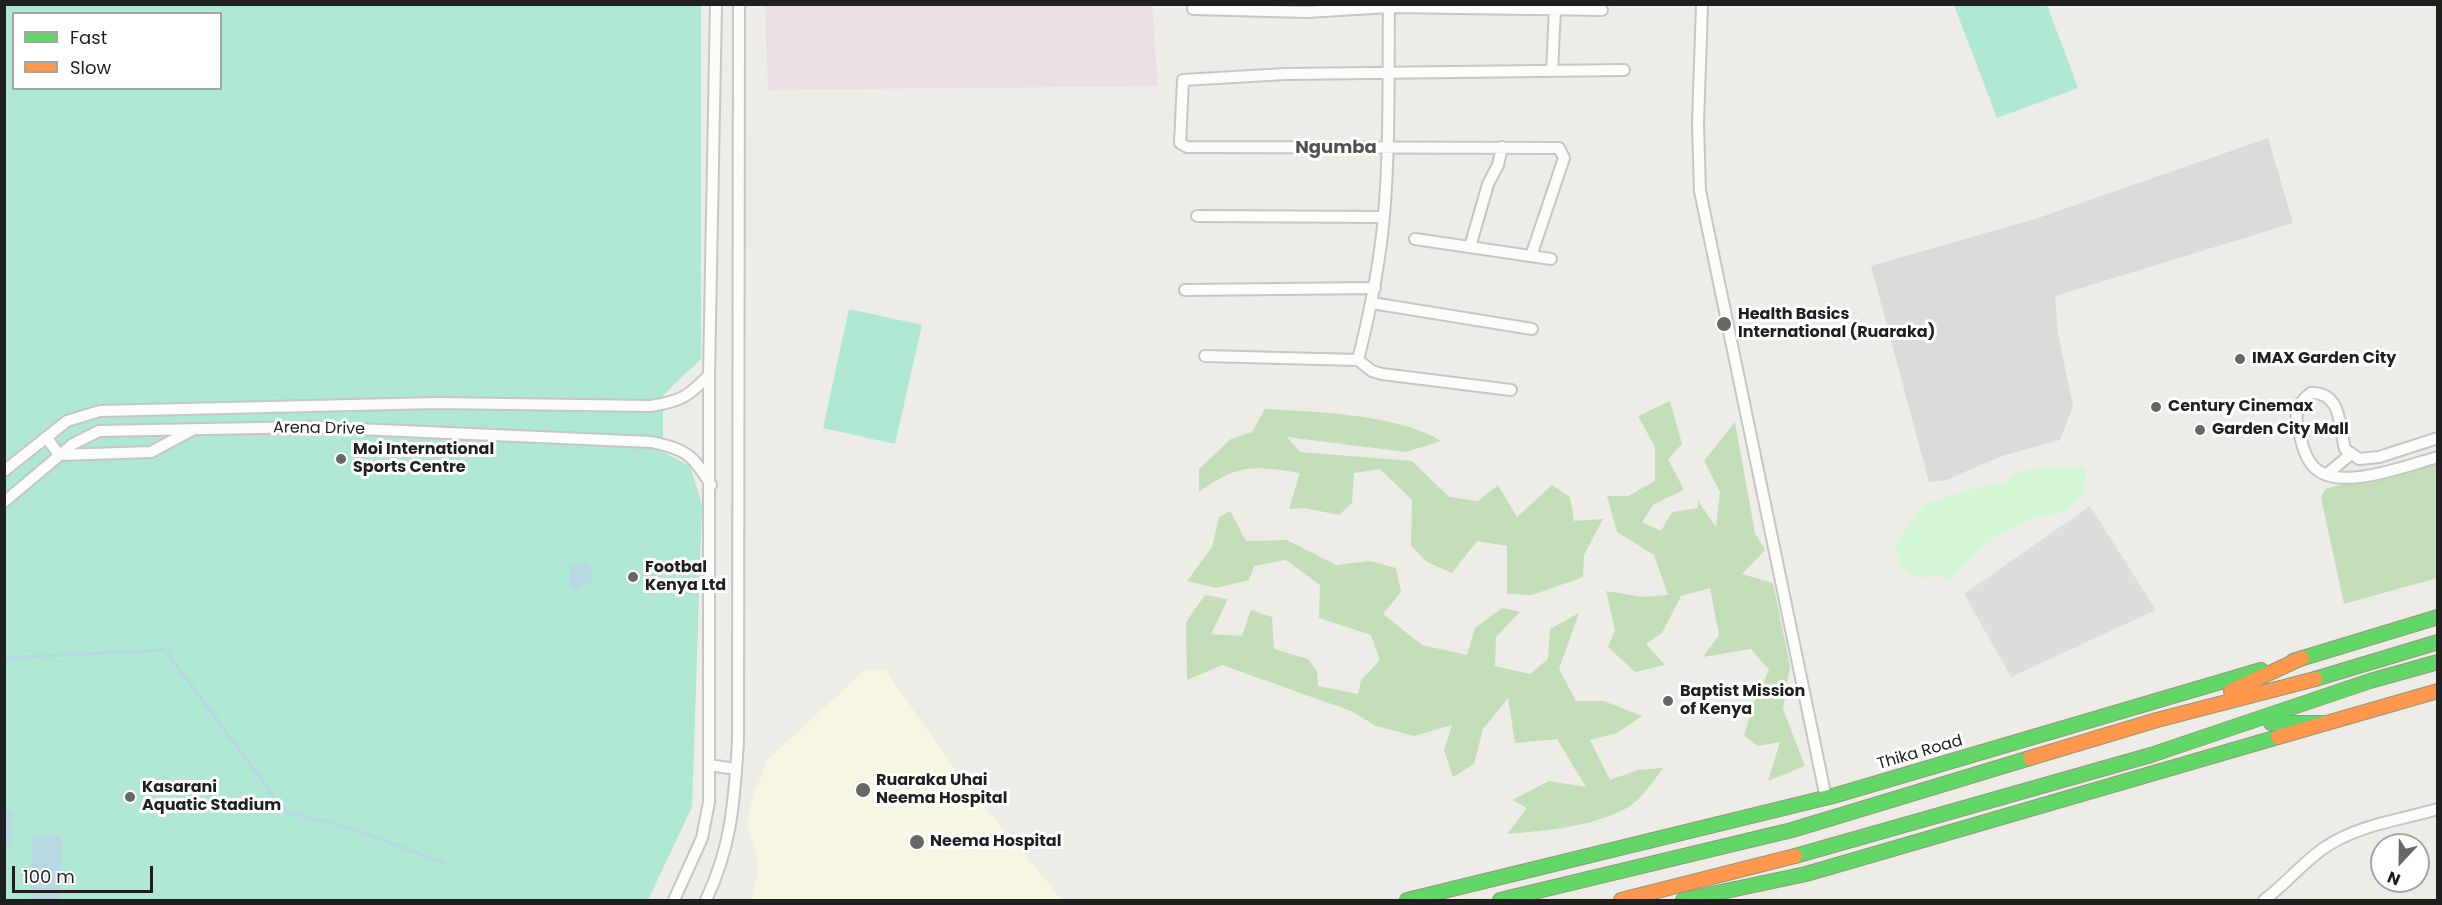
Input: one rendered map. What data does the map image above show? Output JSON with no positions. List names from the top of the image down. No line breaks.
{"streets":{"main road":["Thika Road"],"street":["Arena Drive"]},"districts":["Ngumba"],"places":["Health Basics International (Ruaraka)","IMAX Garden City","Century Cinemax","Garden City Mall","Moi International Sports Centre","Footbal Kenya Ltd","Baptist Mission of Kenya","Ruaraka Uhai Neema Hospital","Kasarani Aquatic Stadium","Neema Hospital"],"legend":["Fast","Slow"],"scale_bar":"100 m","north":"bottom"}
